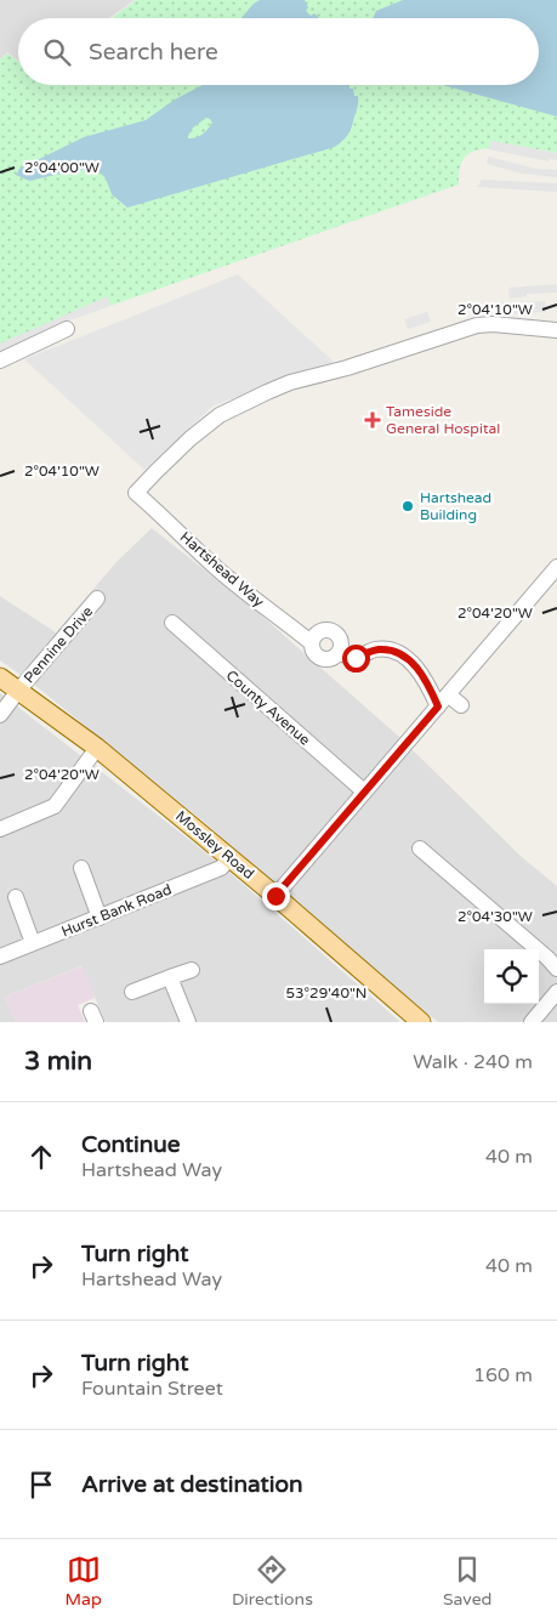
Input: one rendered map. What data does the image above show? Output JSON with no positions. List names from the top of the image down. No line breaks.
{"streets":{"main road":["Mossley Road"],"street":["Hartshead Way","Pennine Drive","County Avenue","Hurst Bank Road"]},"crossings":[["Pennine Drive","Mossley Road"],["Mossley Road","Hurst Bank Road"]],"places":{"health":["Tameside General Hospital"],"other":["Hartshead Building"]},"page":{"search":"Search here","heading":["3 min","Walk · 240 m"],"list":[["Continue","Hartshead Way","40 m"],["Turn right","Hartshead Way","40 m"],["Turn right","Fountain Street","160 m"],"Arrive at destination"],"nav":["Map","Directions","Saved"]},"coordinates":["2°04'00\"W","2°04'10\"W","2°04'20\"W","2°04'30\"W","53°29'40\"N"]}
